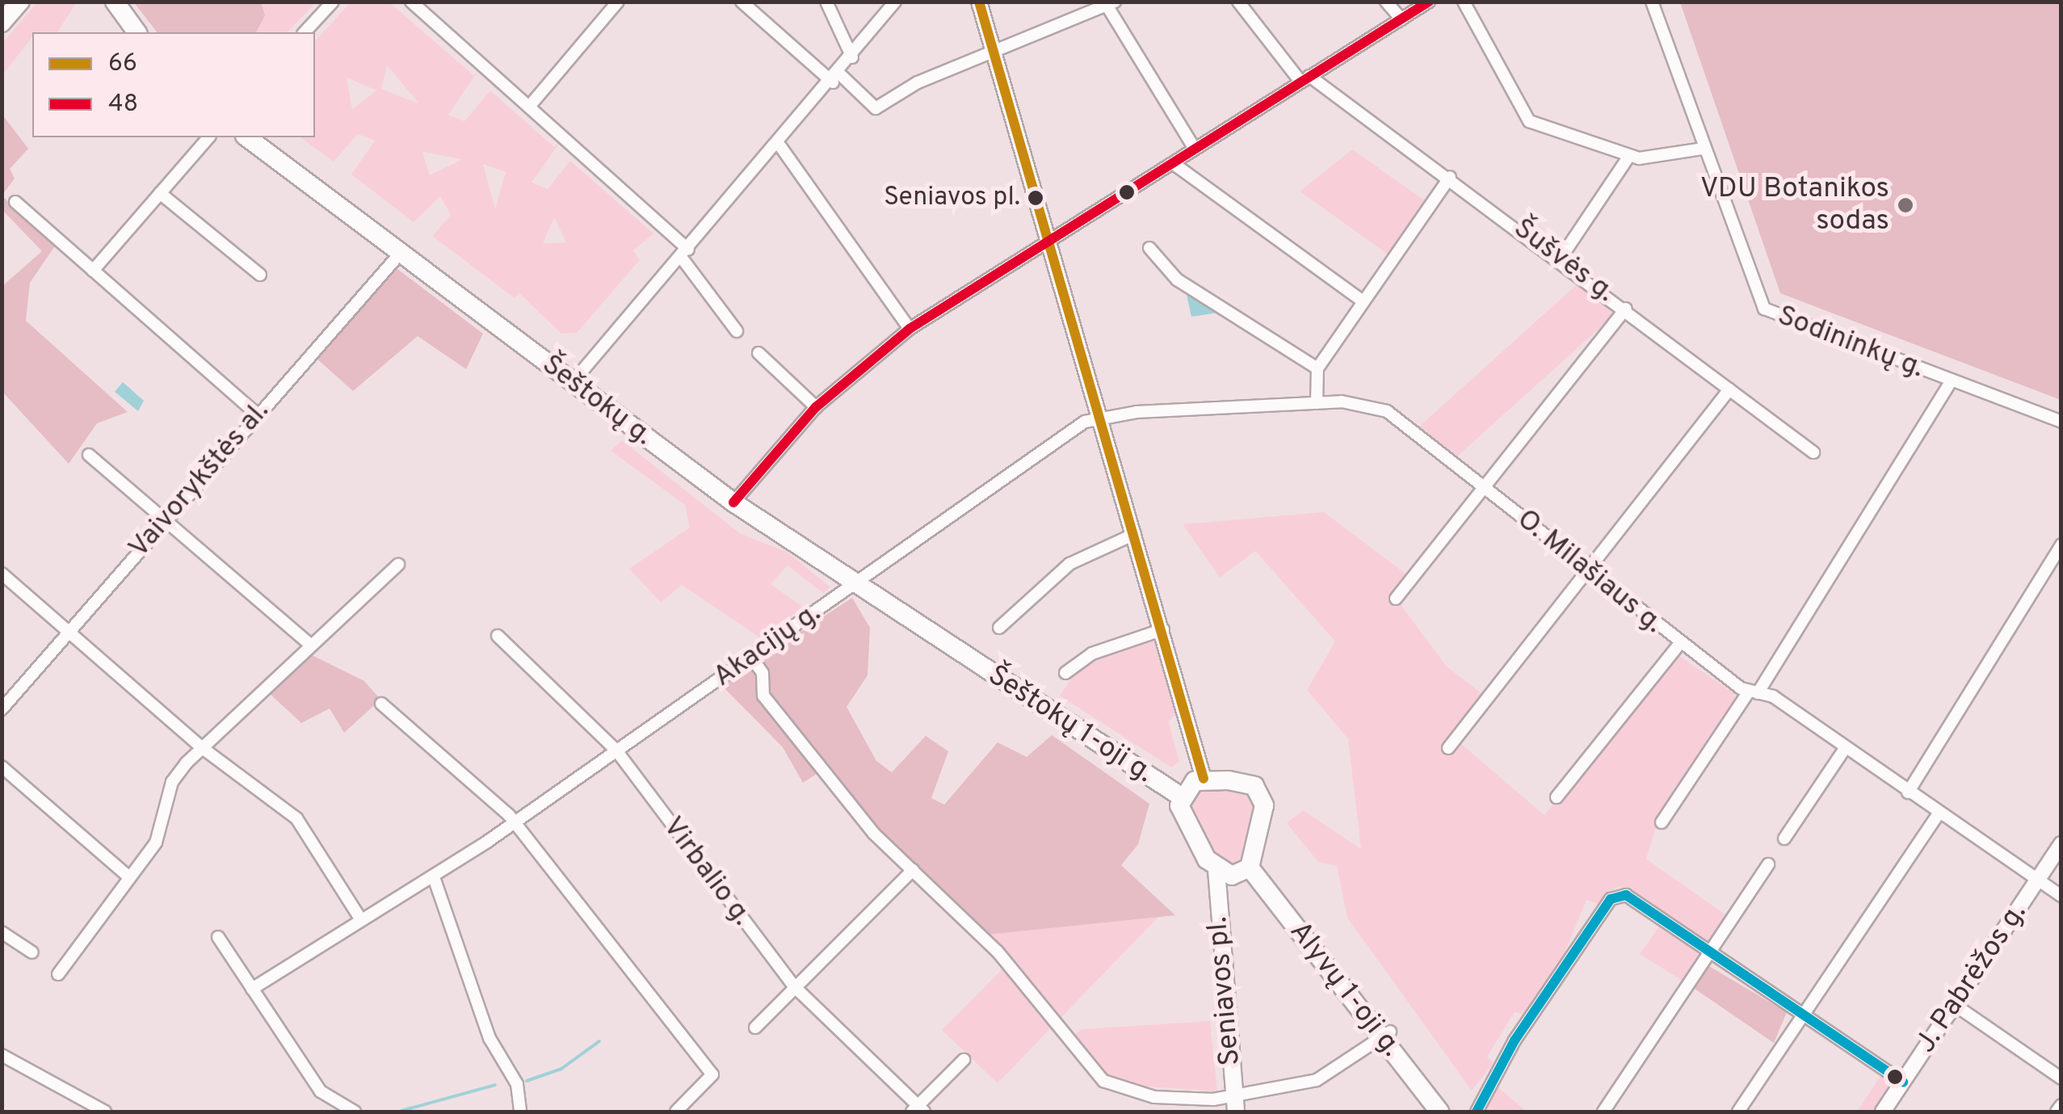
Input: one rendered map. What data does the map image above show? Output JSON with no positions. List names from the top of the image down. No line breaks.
{"streets":{"main road":["Šeštokų g.","Šeštokų 1-oji g.","Alyvų 1-oji g.","Seniavos pl."],"street":["Šušvės g.","Sodininkų g.","Vaivorykštės al.","O. Milašiaus g.","Akacijų g.","Virbalio g.","J. Pabrėžos g."]},"crossings":[["Šeštokų g.","Vaivorykštės al."],["Šeštokų g.","Akacijų g."],["Šeštokų g.","Šeštokų 1-oji g."],["O. Milašiaus g.","Akacijų g."],["O. Milašiaus g.","J. Pabrėžos g."],["Akacijų g.","Virbalio g."],["Šeštokų 1-oji g.","Alyvų 1-oji g."],["Šeštokų 1-oji g.","Seniavos pl."],["Alyvų 1-oji g.","Seniavos pl."]],"places":["Seniavos pl.","VDU Botanikos sodas"],"lines":["transit line 66","transit line 48"],"legend":["66","48"]}
